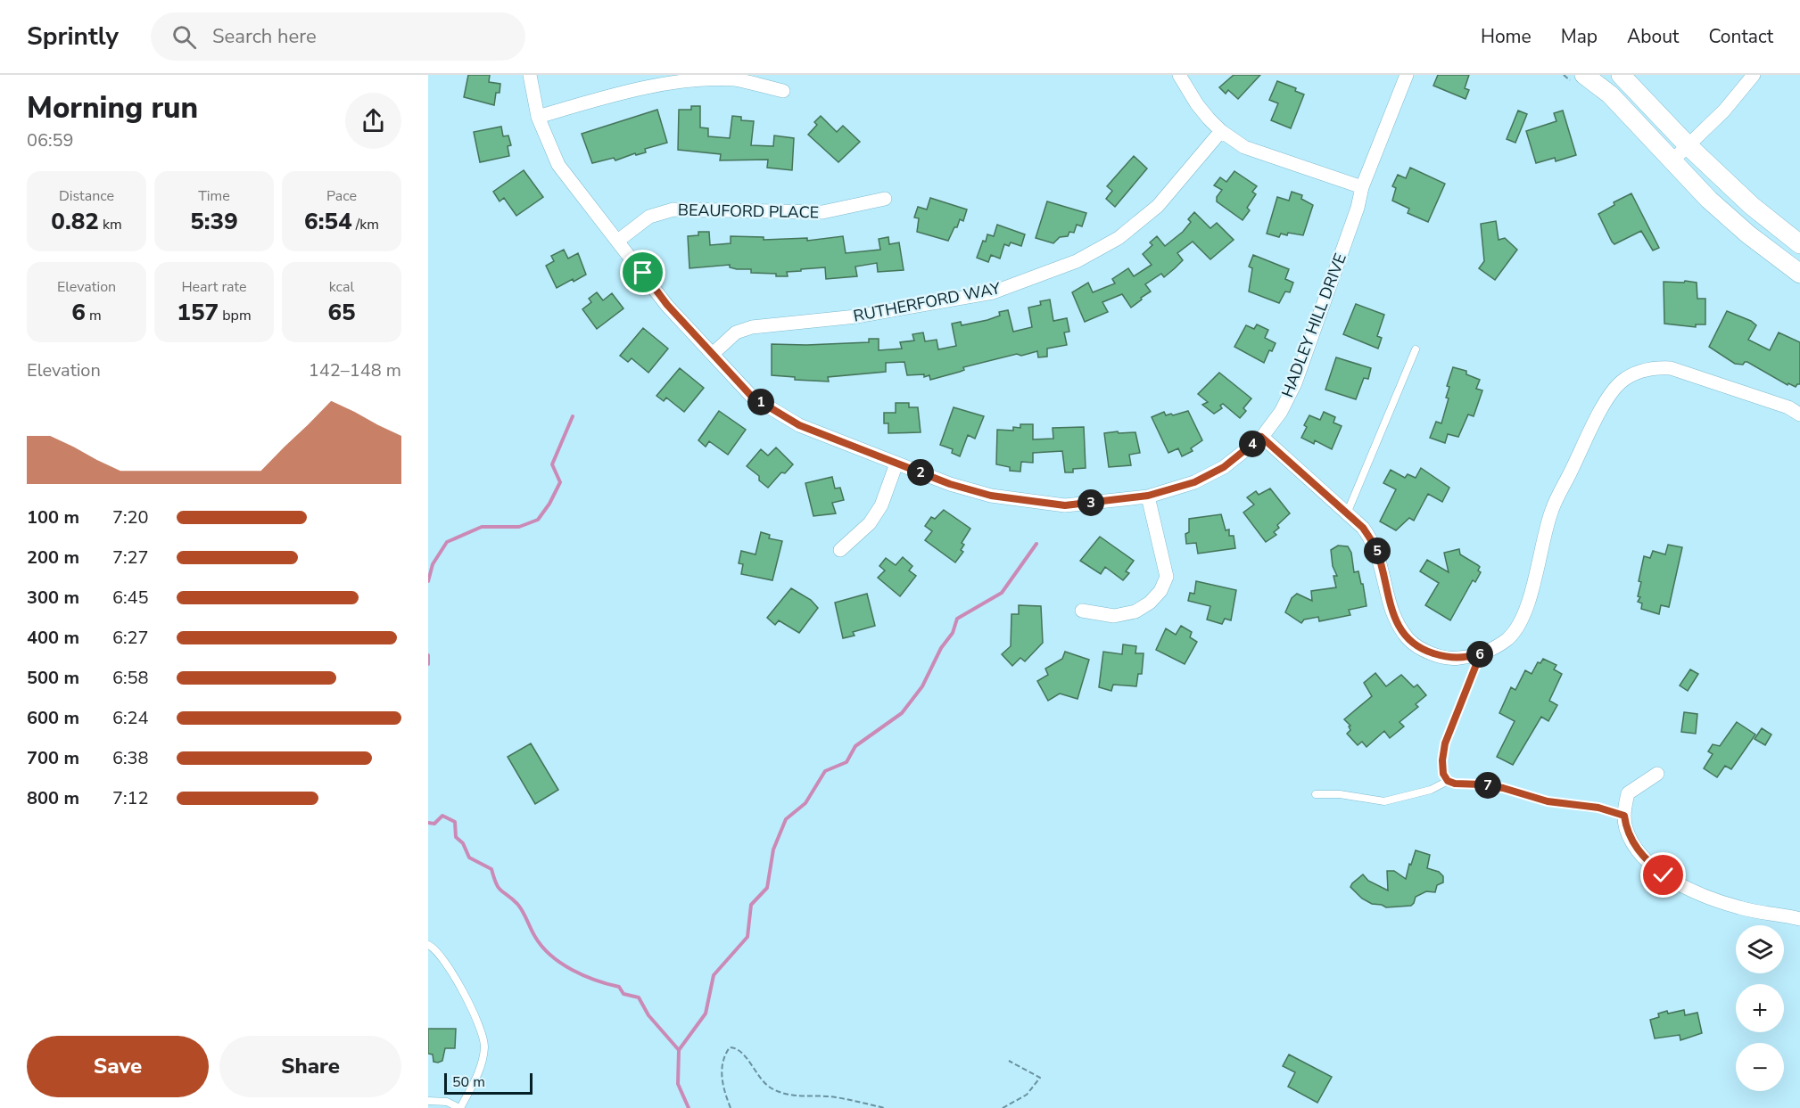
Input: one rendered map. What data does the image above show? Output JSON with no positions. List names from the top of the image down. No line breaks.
{"streets":{"street":["BEAUFORD PLACE","RUTHERFORD WAY","HADLEY HILL DRIVE"]},"crossings":[["BEAUFORD PLACE","HADLEY HILL DRIVE"],["RUTHERFORD WAY","HADLEY HILL DRIVE"]],"scale_bar":"50 m","page":{"header":"Sprintly","search":"Search here","nav":["Home","Map","About","Contact"],"heading":["Morning run","06:59"],"stats":[["Distance","0.82 km"],["Time","5:39"],["Pace","6:54 /km"],["Elevation","6 m"],["Heart rate","157 bpm"],["kcal","65"]],"chart":["Elevation","142–148 m"],"pins":["1","4","2","3","5","6","7"],"list":[{"name":"100 m","note":"7:20"},{"name":"200 m","note":"7:27"},{"name":"300 m","note":"6:45"},{"name":"400 m","note":"6:27"},{"name":"500 m","note":"6:58"},{"name":"600 m","note":"6:24"},{"name":"700 m","note":"6:38"},{"name":"800 m","note":"7:12"}],"map_buttons":["+","−"],"buttons":["Save","Share"],"scale":"50 m"}}
